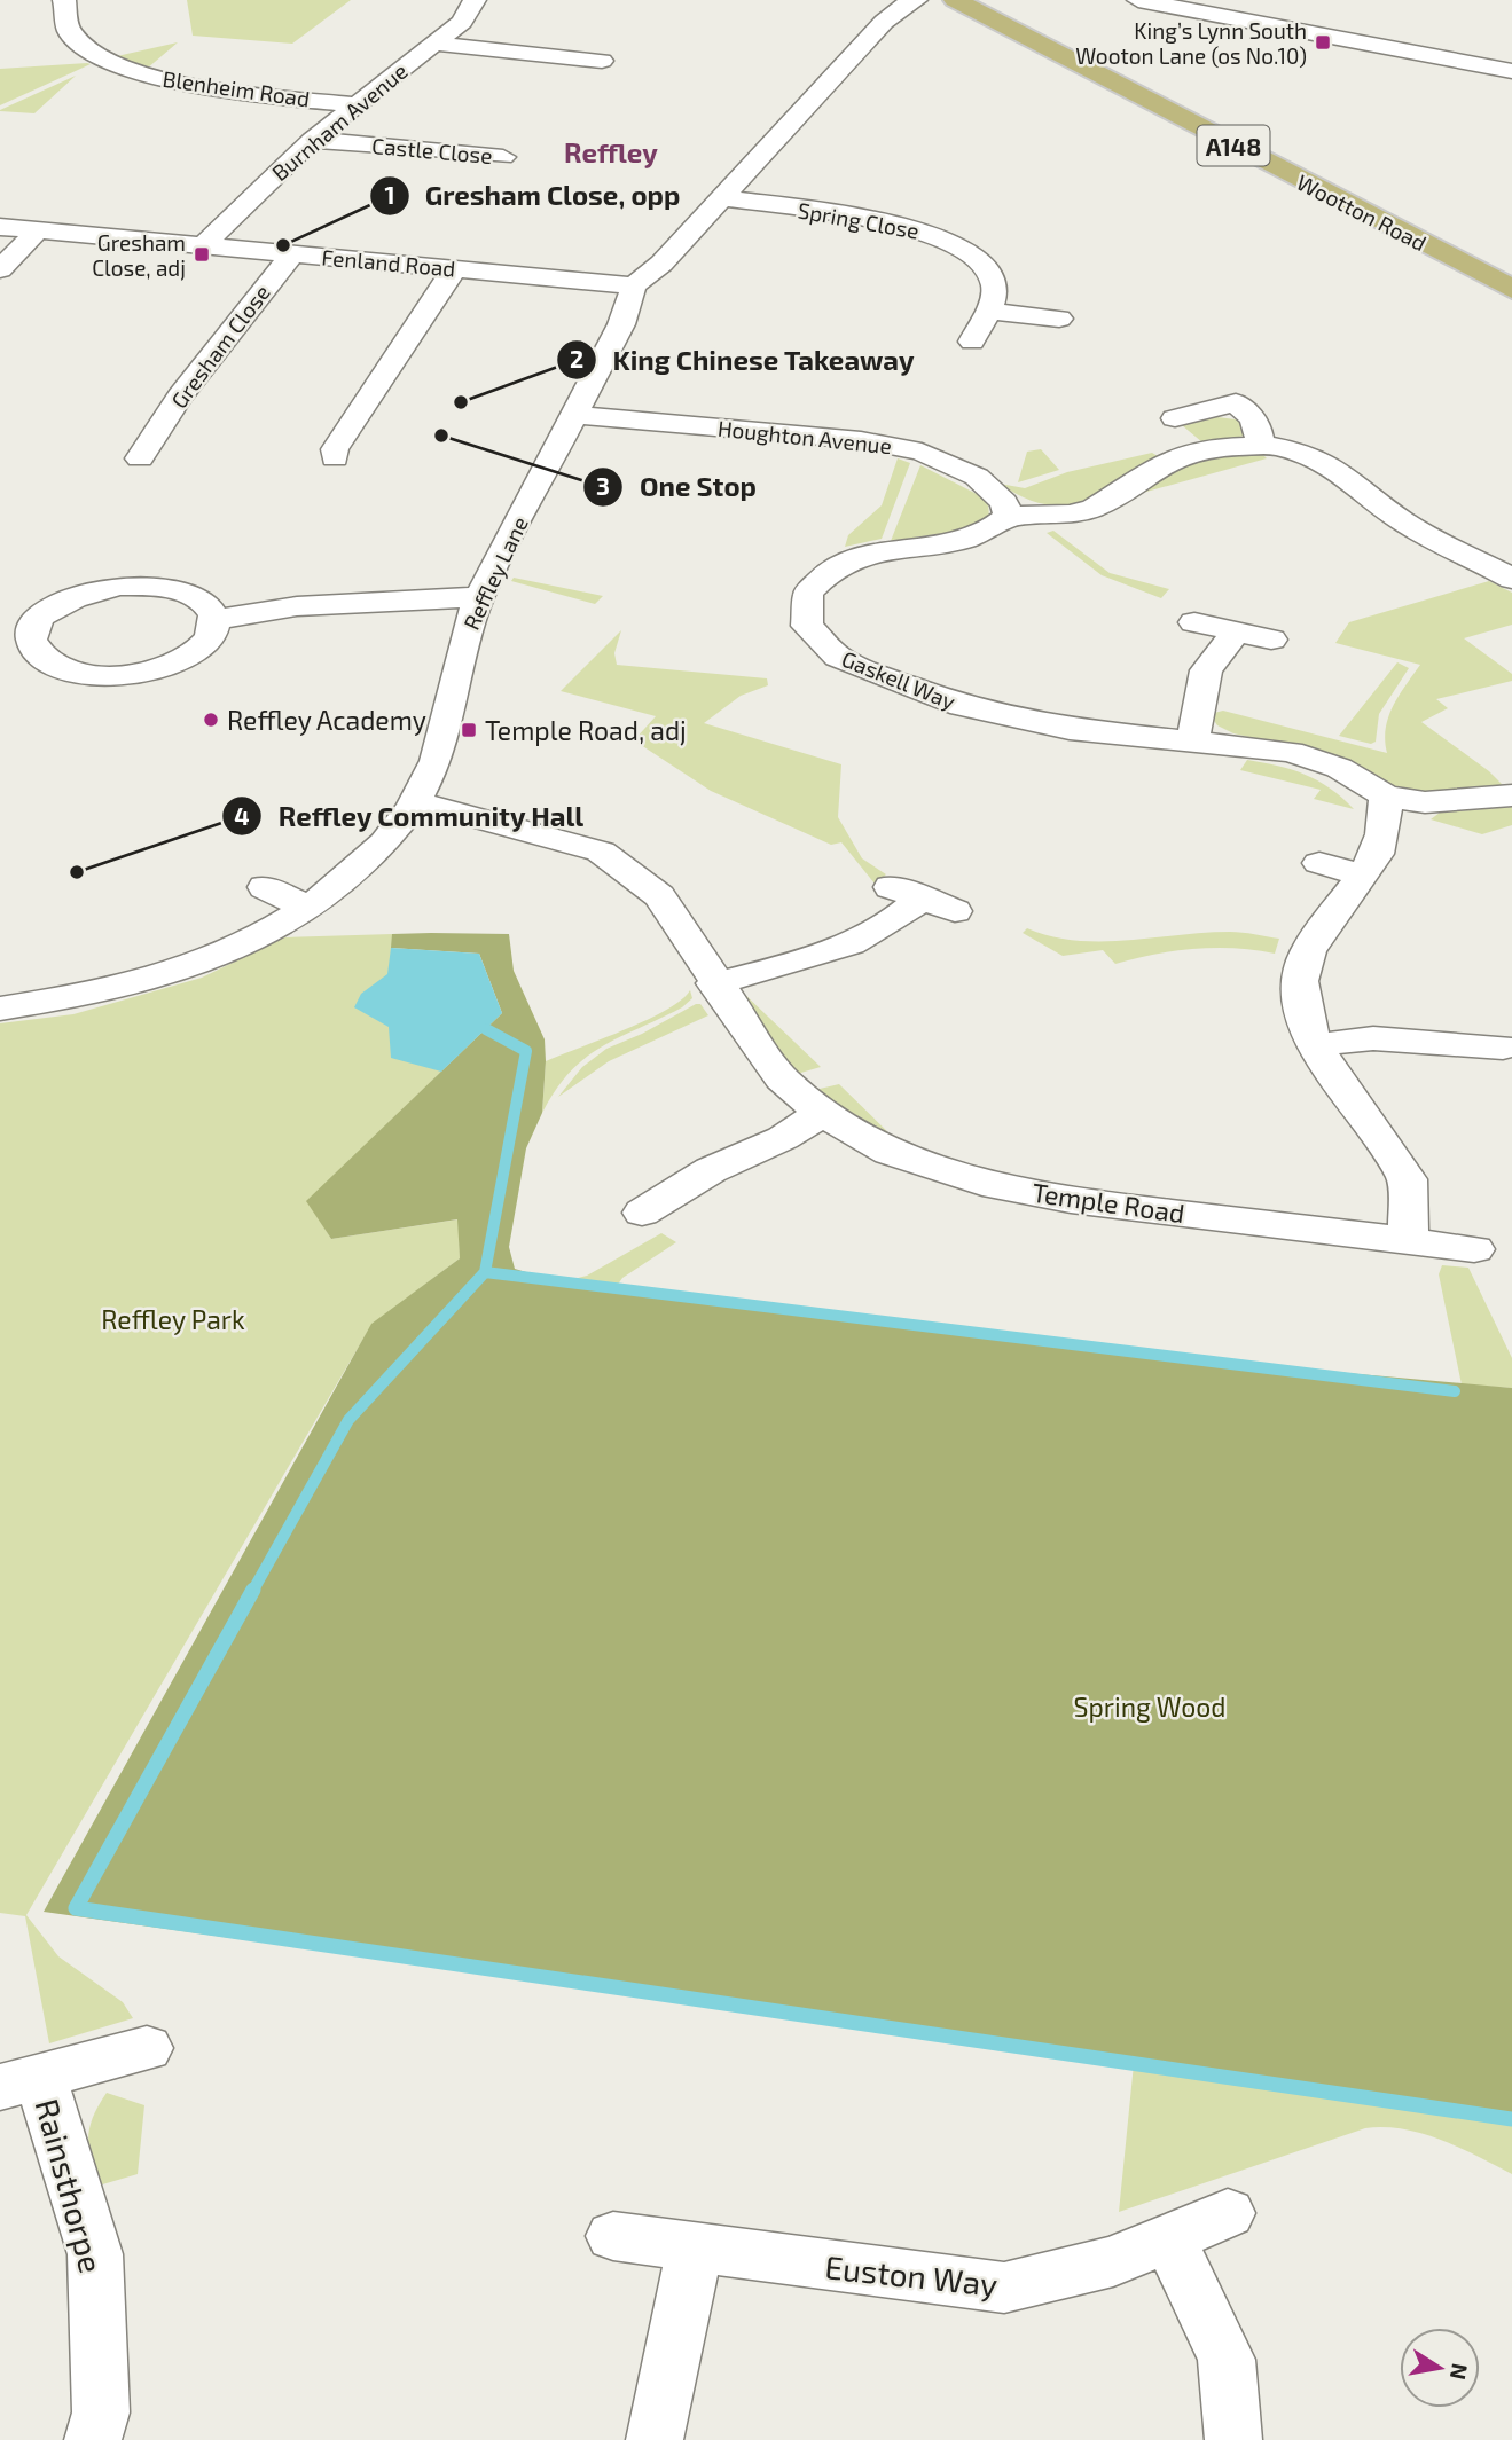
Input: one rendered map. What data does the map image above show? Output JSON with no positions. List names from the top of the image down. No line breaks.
{"streets":{"main road":["A148","Wootton Road"],"street":["Blenheim Road","Burnham Avenue","Castle Close","Spring Close","Fenland Road","Gresham Close","Houghton Avenue","Reffley Lane","Gaskell Way","Temple Road","Rainsthorpe","Euston Way"]},"crossings":[["Blenheim Road","Burnham Avenue"],["Burnham Avenue","Castle Close"],["Burnham Avenue","Fenland Road"],["Fenland Road","Gresham Close"],["Fenland Road","Reffley Lane"],["Houghton Avenue","Reffley Lane"],["Houghton Avenue","Gaskell Way"],["Reffley Lane","Temple Road"]],"districts":["Reffley"],"parks":["Reffley Park","Spring Wood"],"places":{"transit":["King’s Lynn South Wooton Lane (os No.10)","Gresham Close, adj","Temple Road, adj"],"other":["Gresham Close, opp","King Chinese Takeaway","One Stop","Reffley Academy","Reffley Community Hall"]},"north":"right"}
